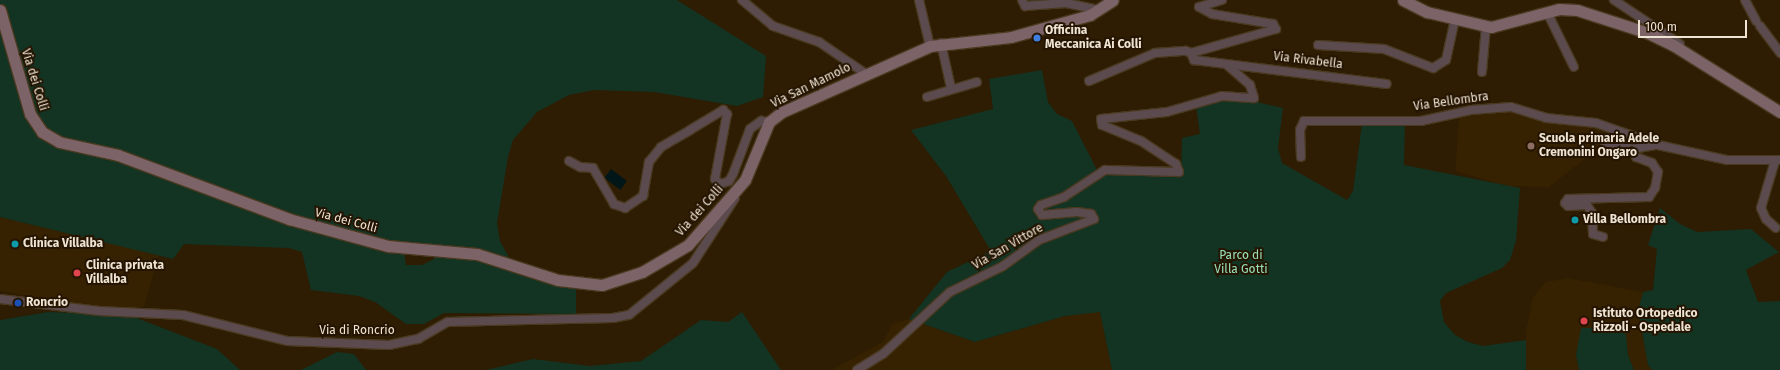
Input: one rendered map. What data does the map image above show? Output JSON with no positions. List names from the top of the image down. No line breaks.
{"streets":{"main road":["Via dei Colli","Via San Mamolo"],"street":["Via Rivabella","Via Bellombra","Via San Vittore","Via di Roncrio"]},"crossings":[["Via Rivabella","Via San Vittore"],["Via dei Colli","Via San Mamolo"],["Via dei Colli","Via di Roncrio"],["Via San Mamolo","Via di Roncrio"]],"parks":["Parco di Villa Gotti"],"places":["Officina Meccanica Ai Colli","Scuola primaria Adele Cremonini Ongaro","Villa Bellombra","Clinica Villalba","Clinica privata Villalba","Roncrio","Istituto Ortopedico Rizzoli - Ospedale"],"scale_bar":"100 m"}
